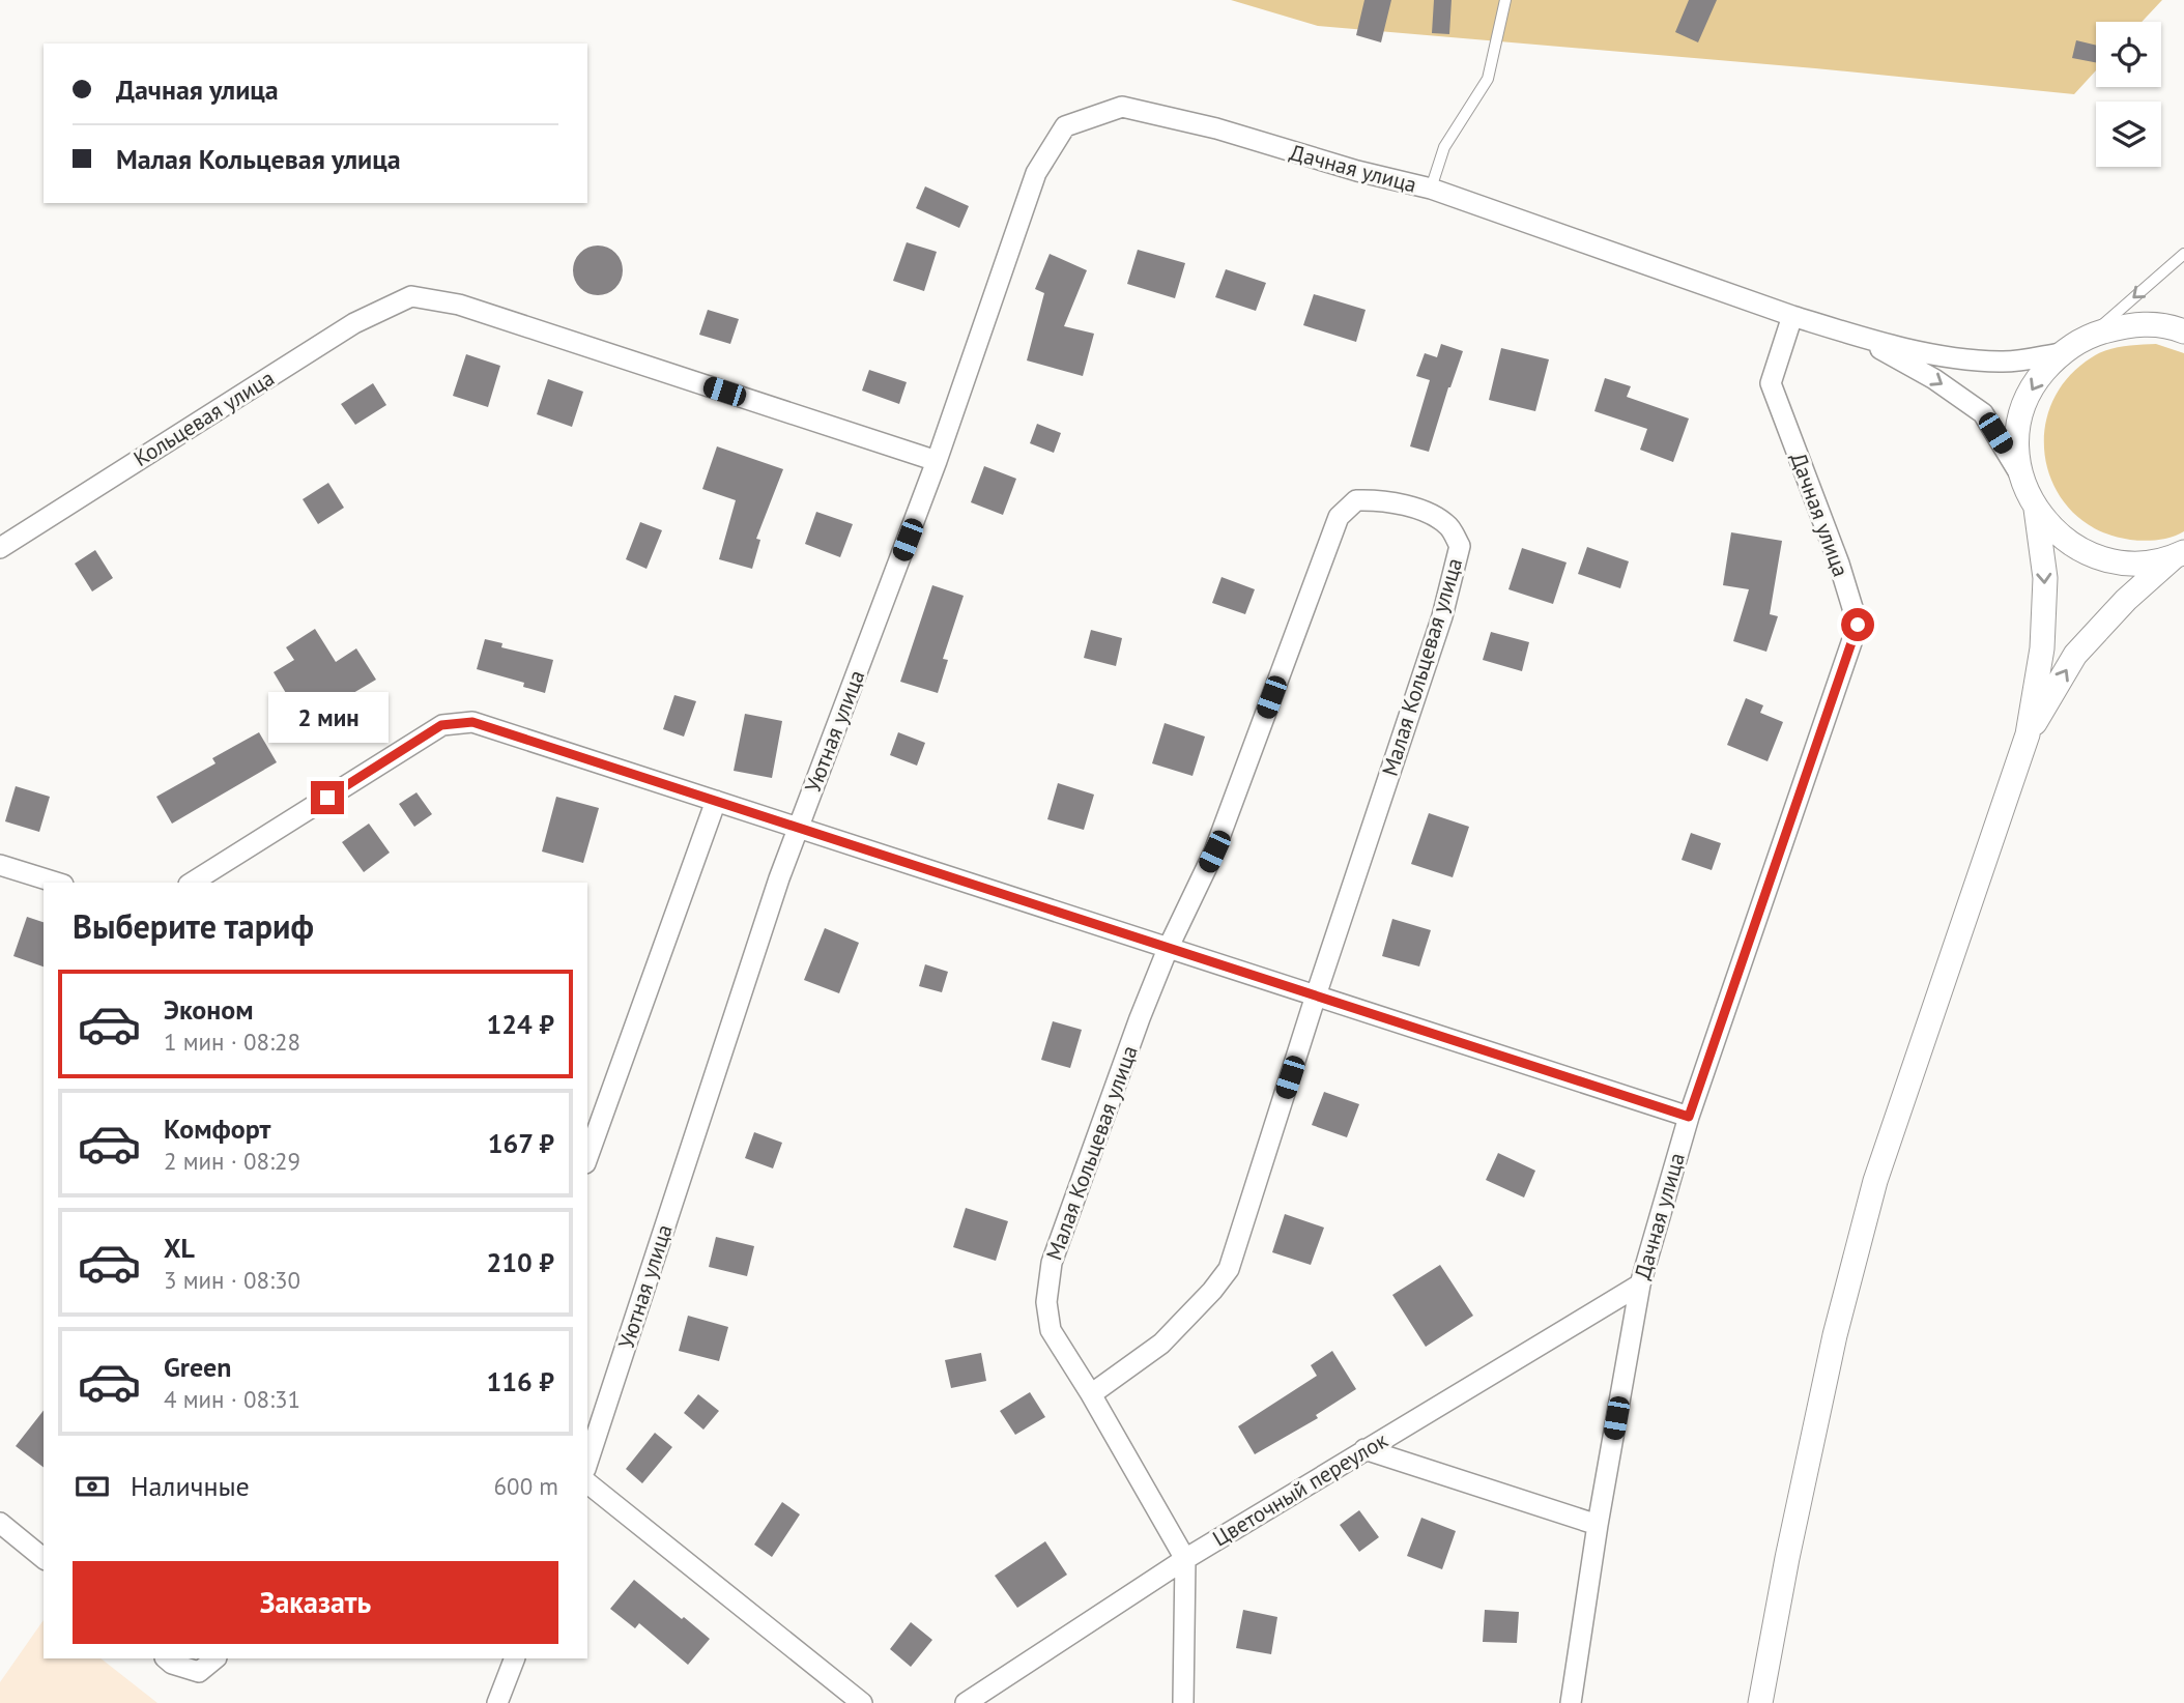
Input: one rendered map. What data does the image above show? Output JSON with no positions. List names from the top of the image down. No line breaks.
{"streets":{"street":["Дачная улица","Кольцевая улица","Малая Кольцевая улица","Уютная улица","Цветочный переулок"]},"crossings":[["Дачная улица","Уютная улица"],["Дачная улица","Цветочный переулок"],["Кольцевая улица","Уютная улица"],["Малая Кольцевая улица","Цветочный переулок"]],"page":{"banner":["Дачная улица","Малая Кольцевая улица"],"bubble":"2 мин","heading":"Выберите тариф","list":[{"name":"Эконом","note":"1 мин · 08:28","value":"124 ₽"},{"name":"Комфорт","note":"2 мин · 08:29","value":"167 ₽"},{"name":"XL","note":"3 мин · 08:30","value":"210 ₽"},{"name":"Green","note":"4 мин · 08:31","value":"116 ₽"}],"pay":["Наличные","600 m"],"buttons":"Заказать"}}
